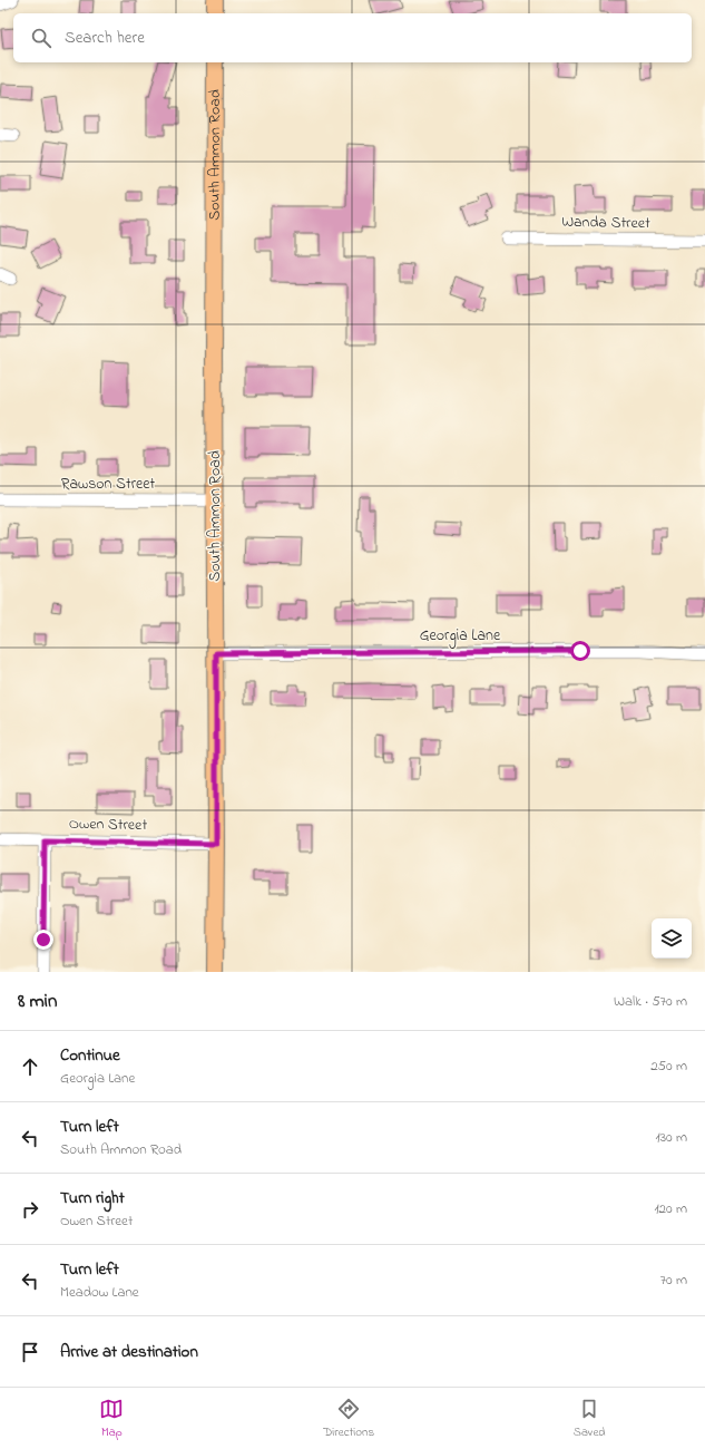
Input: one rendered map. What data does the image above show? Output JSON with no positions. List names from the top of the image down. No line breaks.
{"streets":{"main road":["South Ammon Road"],"street":["Wanda Street","Rawson Street","Georgia Lane","Owen Street"]},"crossings":[["South Ammon Road","Rawson Street"],["South Ammon Road","Georgia Lane"],["South Ammon Road","Owen Street"]],"page":{"search":"Search here","heading":["8 min","Walk · 570 m"],"list":[["Continue","Georgia Lane","250 m"],["Turn left","South Ammon Road","130 m"],["Turn right","Owen Street","120 m"],["Turn left","Meadow Lane","70 m"],"Arrive at destination"],"nav":["Map","Directions","Saved"]}}
